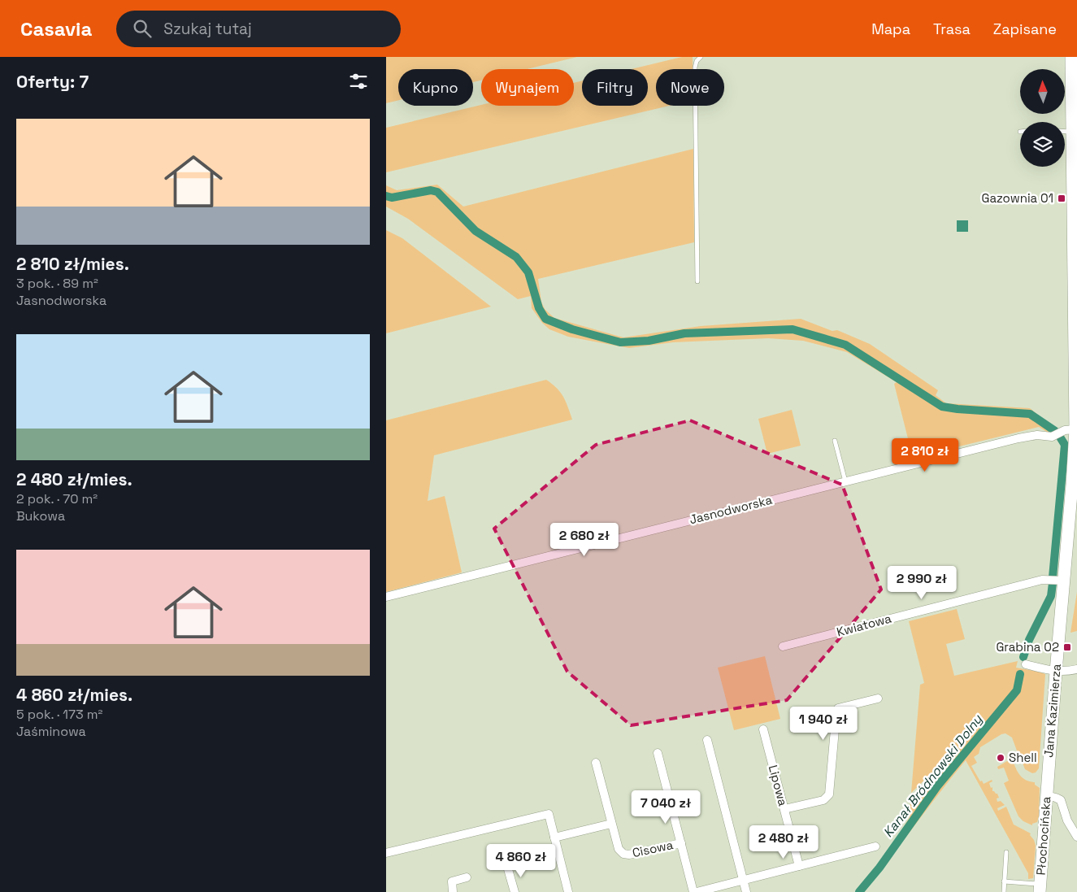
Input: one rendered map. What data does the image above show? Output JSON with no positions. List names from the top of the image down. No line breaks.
{"streets":{"main road":["Jana Kazimierza","Płochocińska"],"street":["Jasnodworska","Kwiatowa","Lipowa","Cisowa"]},"crossings":[["Jasnodworska","Jana Kazimierza"],["Kwiatowa","Jana Kazimierza"],["Jana Kazimierza","Płochocińska"]],"water":["Kanał Bródnowski Dolny"],"places":{"transit":["Gazownia 01","Grabina 02"],"other":["Shell"]},"north":"top","page":{"header":"Casavia","search":"Szukaj tutaj","nav":["Mapa","Trasa","Zapisane"],"heading":"Oferty: 7","chip":["Kupno","Wynajem","Filtry","Nowe"],"list":[{"name":"2 810 zł/mies.","note":"3 pok. · 89 m² · Jasnodworska"},{"name":"2 480 zł/mies.","note":"2 pok. · 70 m² · Bukowa"},{"name":"4 860 zł/mies.","note":"5 pok. · 173 m² · Jaśminowa"}],"price":["2 810 zł","2 680 zł","2 990 zł","1 940 zł","7 040 zł","2 480 zł","4 860 zł"]}}
